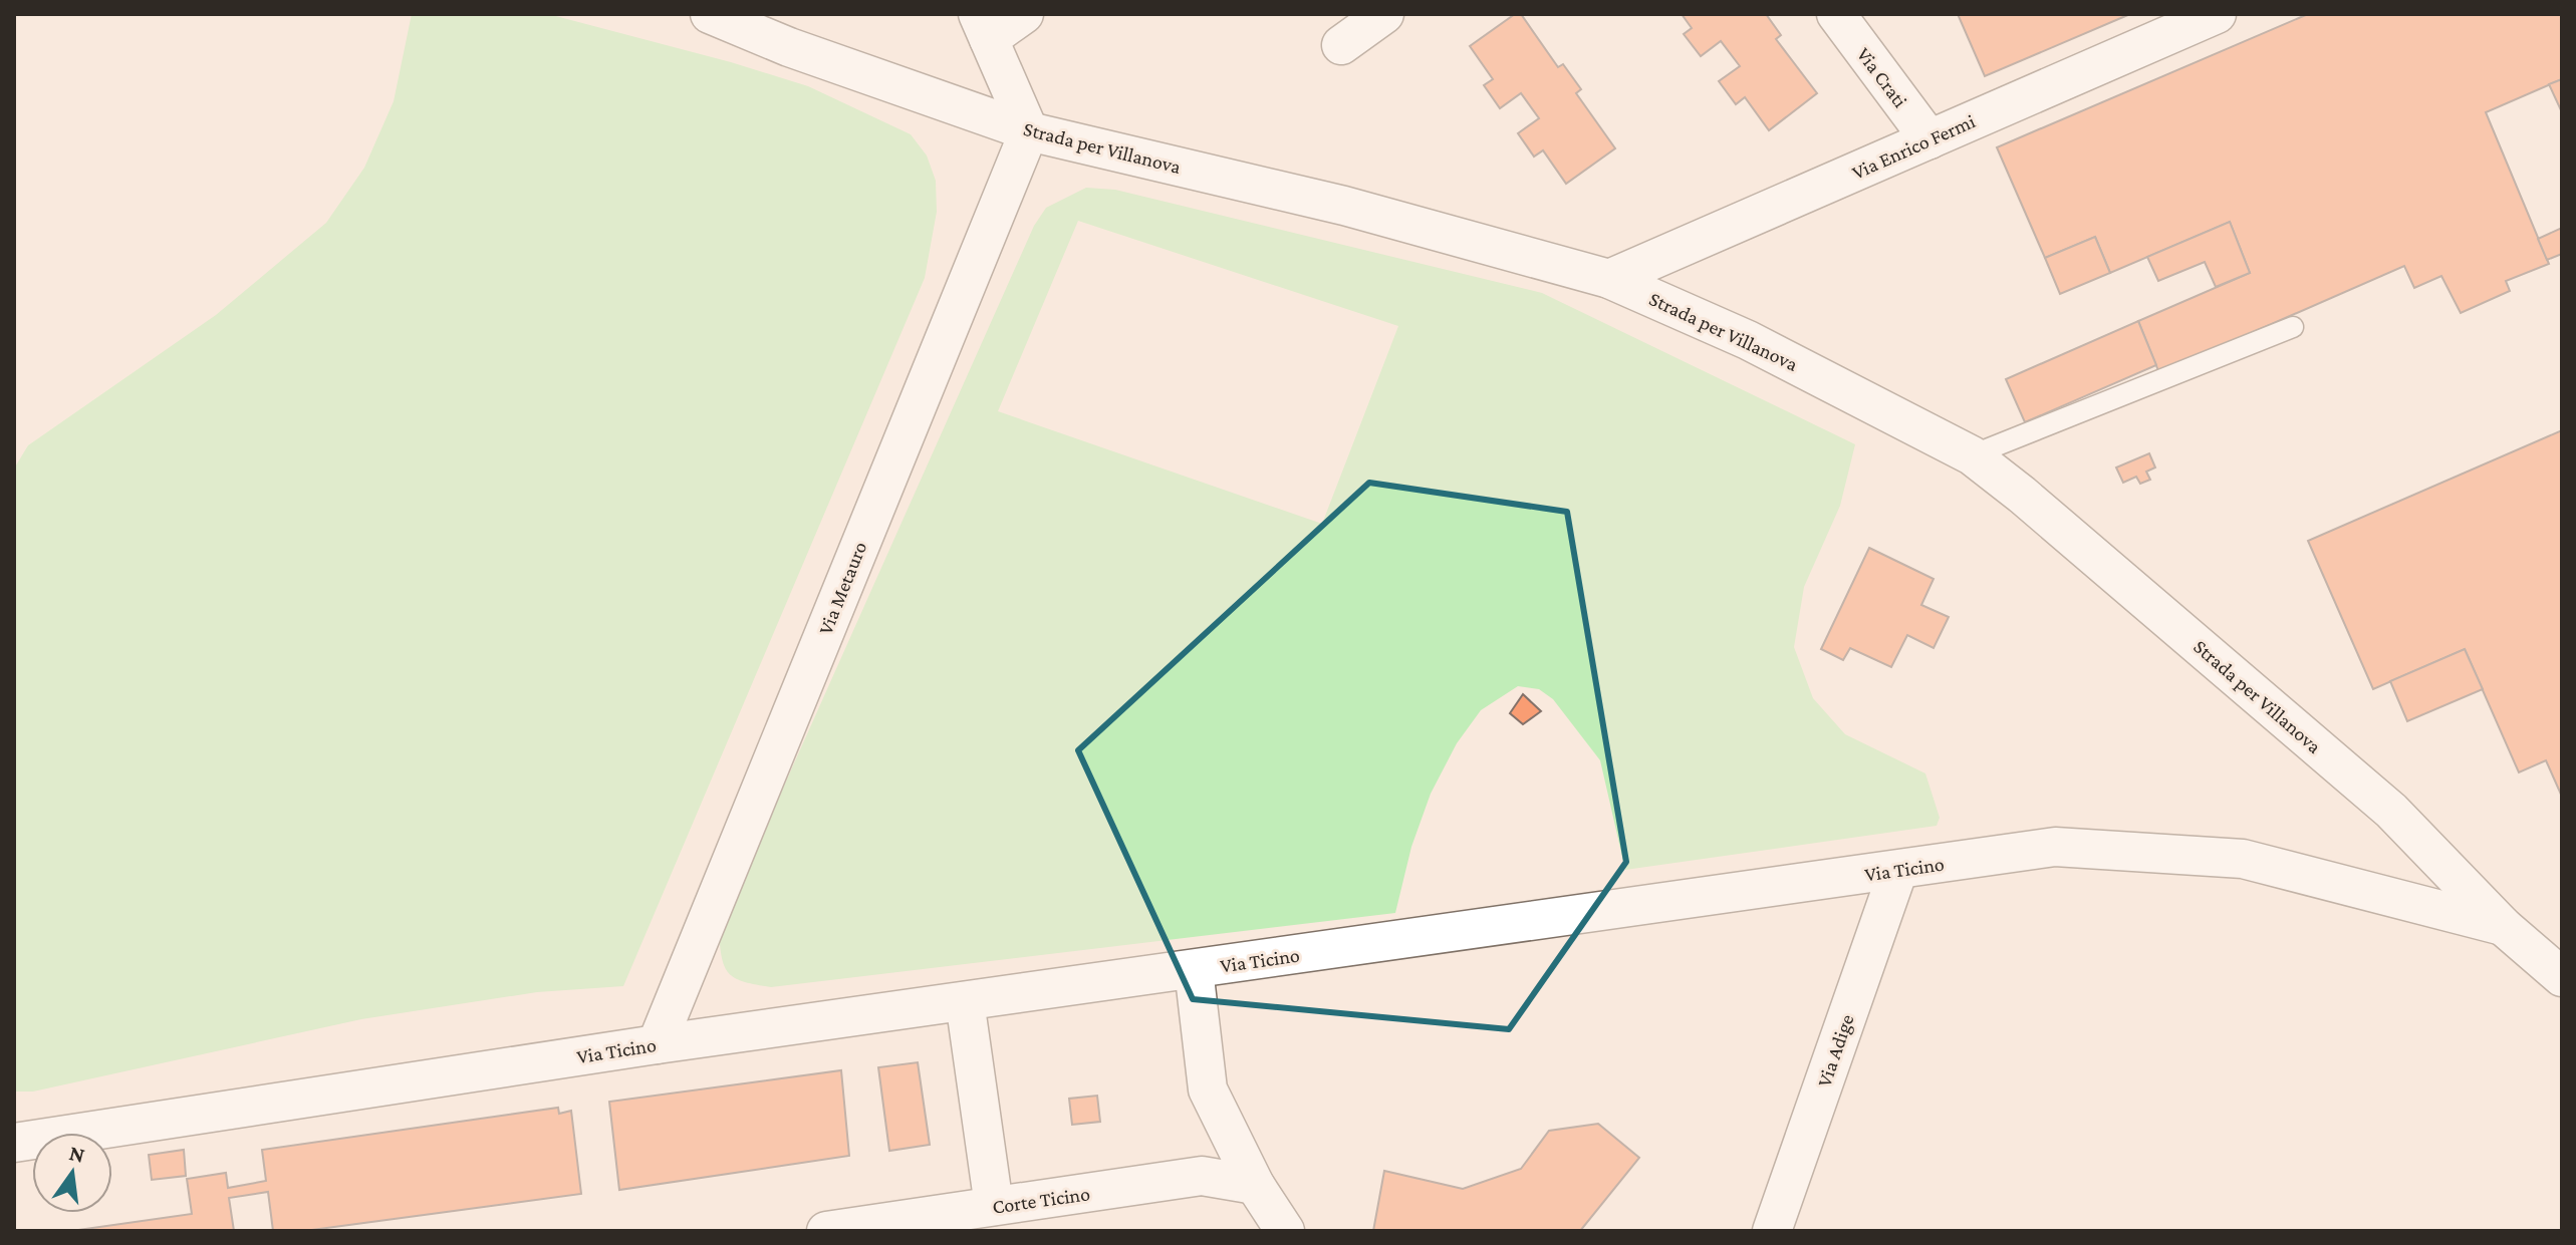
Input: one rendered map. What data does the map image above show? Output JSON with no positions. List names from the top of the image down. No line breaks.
{"streets":{"street":["Via Crati","Via Enrico Fermi","Strada per Villanova","Via Metauro","Via Ticino","Via Adige","Corte Ticino"]},"crossings":[["Via Crati","Via Enrico Fermi"],["Via Enrico Fermi","Strada per Villanova"],["Strada per Villanova","Via Metauro"],["Strada per Villanova","Via Ticino"],["Via Metauro","Via Ticino"],["Via Ticino","Via Adige"]],"north":"top"}
